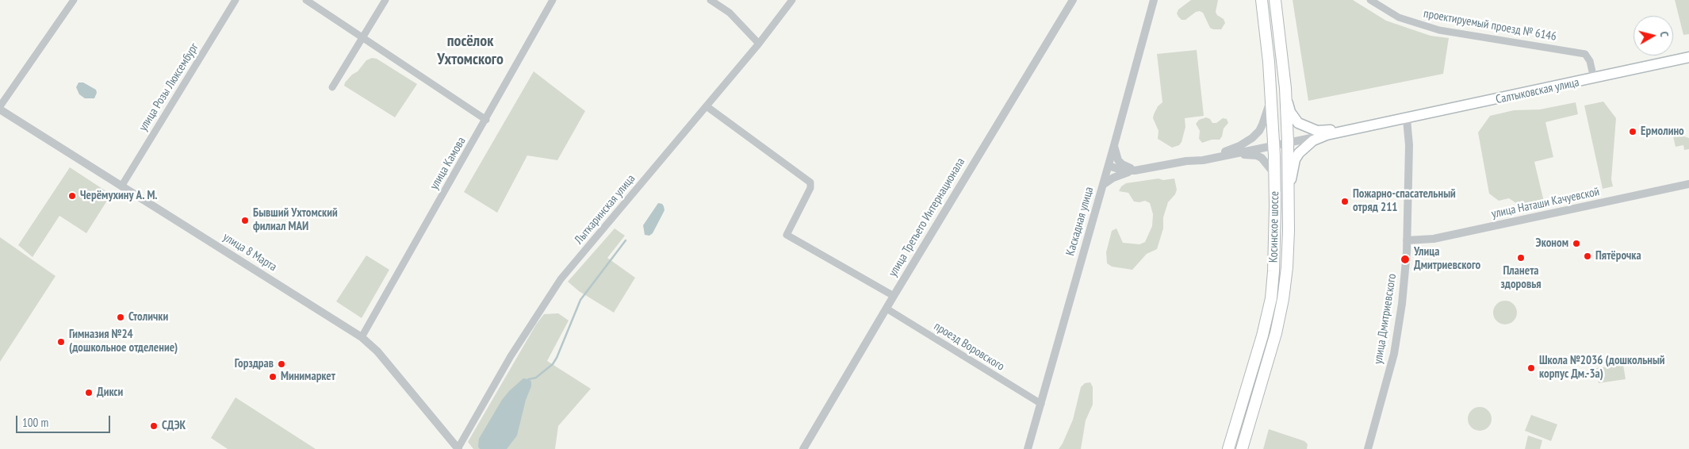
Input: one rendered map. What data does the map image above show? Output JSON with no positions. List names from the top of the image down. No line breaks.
{"streets":{"highway":["Косинское шоссе"],"main road":["Салтыковская улица"],"street":["проектируемый проезд № 6146","улица Розы Люксембург","улица Камова","улица Наташи Качуевской","Лыткаринская улица","улица Третьего Интернационала","Каскадная улица","улица 8 Марта","улица Дмитриевского","проезд Воровского"]},"crossings":[["проектируемый проезд № 6146","Салтыковская улица"],["улица Розы Люксембург","улица 8 Марта"],["Салтыковская улица","Каскадная улица"],["Салтыковская улица","Косинское шоссе"],["Салтыковская улица","улица Дмитриевского"],["улица Камова","улица 8 Марта"],["улица Наташи Качуевской","улица Дмитриевского"],["Лыткаринская улица","улица 8 Марта"],["улица Третьего Интернационала","проезд Воровского"],["Каскадная улица","проезд Воровского"]],"districts":["посёлок Ухтомского"],"places":["Ермолино","Черёмухину А. М.","Пожарно-спасательный отряд 211","Бывший Ухтомский филиал МАИ","Эконом","Пятёрочка","Планета здоровья","Улица Дмитриевского","Столички","Гимназия №24 (дошкольное отделение)","Горздрав","Школа №2036 (дошкольный корпус Дм.-3а)","Минимаркет","Дикси","СДЭК"],"scale_bar":"100 m","north":"right"}
